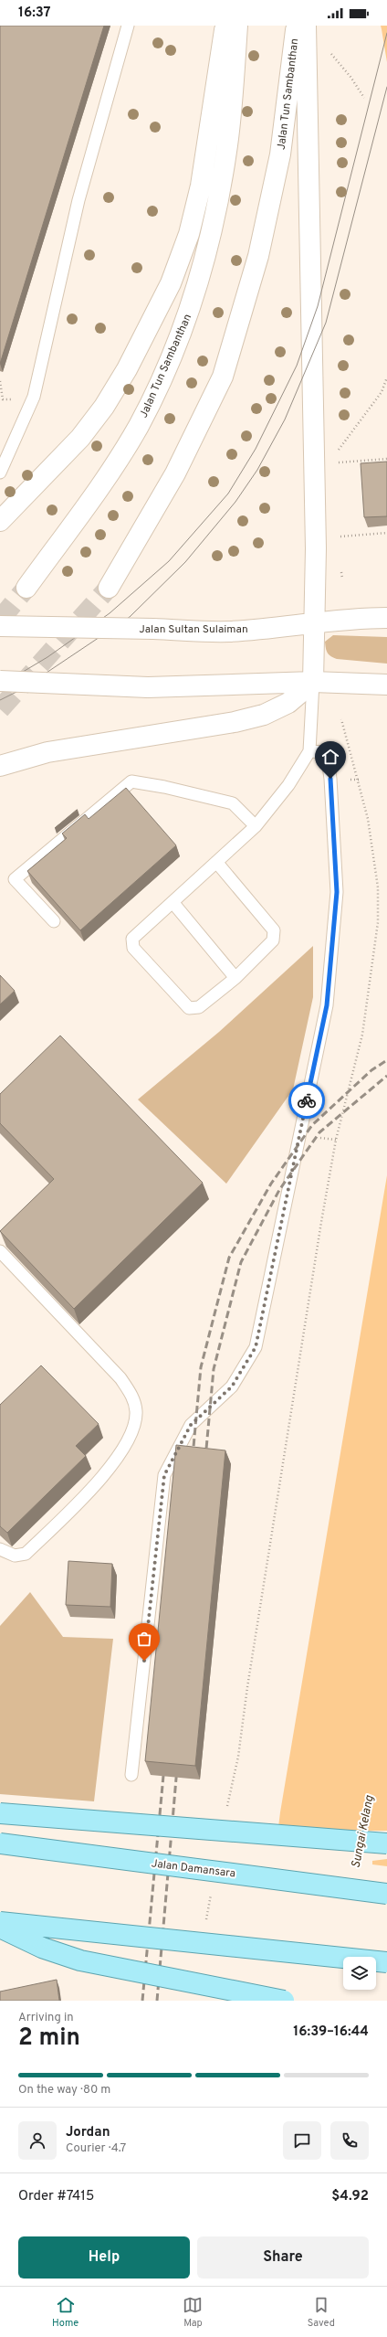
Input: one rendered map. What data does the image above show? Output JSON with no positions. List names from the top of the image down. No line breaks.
{"streets":{"main road":["Jalan Tun Sambanthan","Jalan Sultan Sulaiman","Jalan Damansara"]},"water":["Sungai Kelang"],"page":{"status":"16:37","heading":["2 min","Arriving in","16:39–16:44"],"panel":["Jordan","Courier · 4.7","Order #7415","$4.92"],"bar":"On the way · 80 m","buttons":["Help","Share"],"tabs":["Home","Map","Saved"]}}
